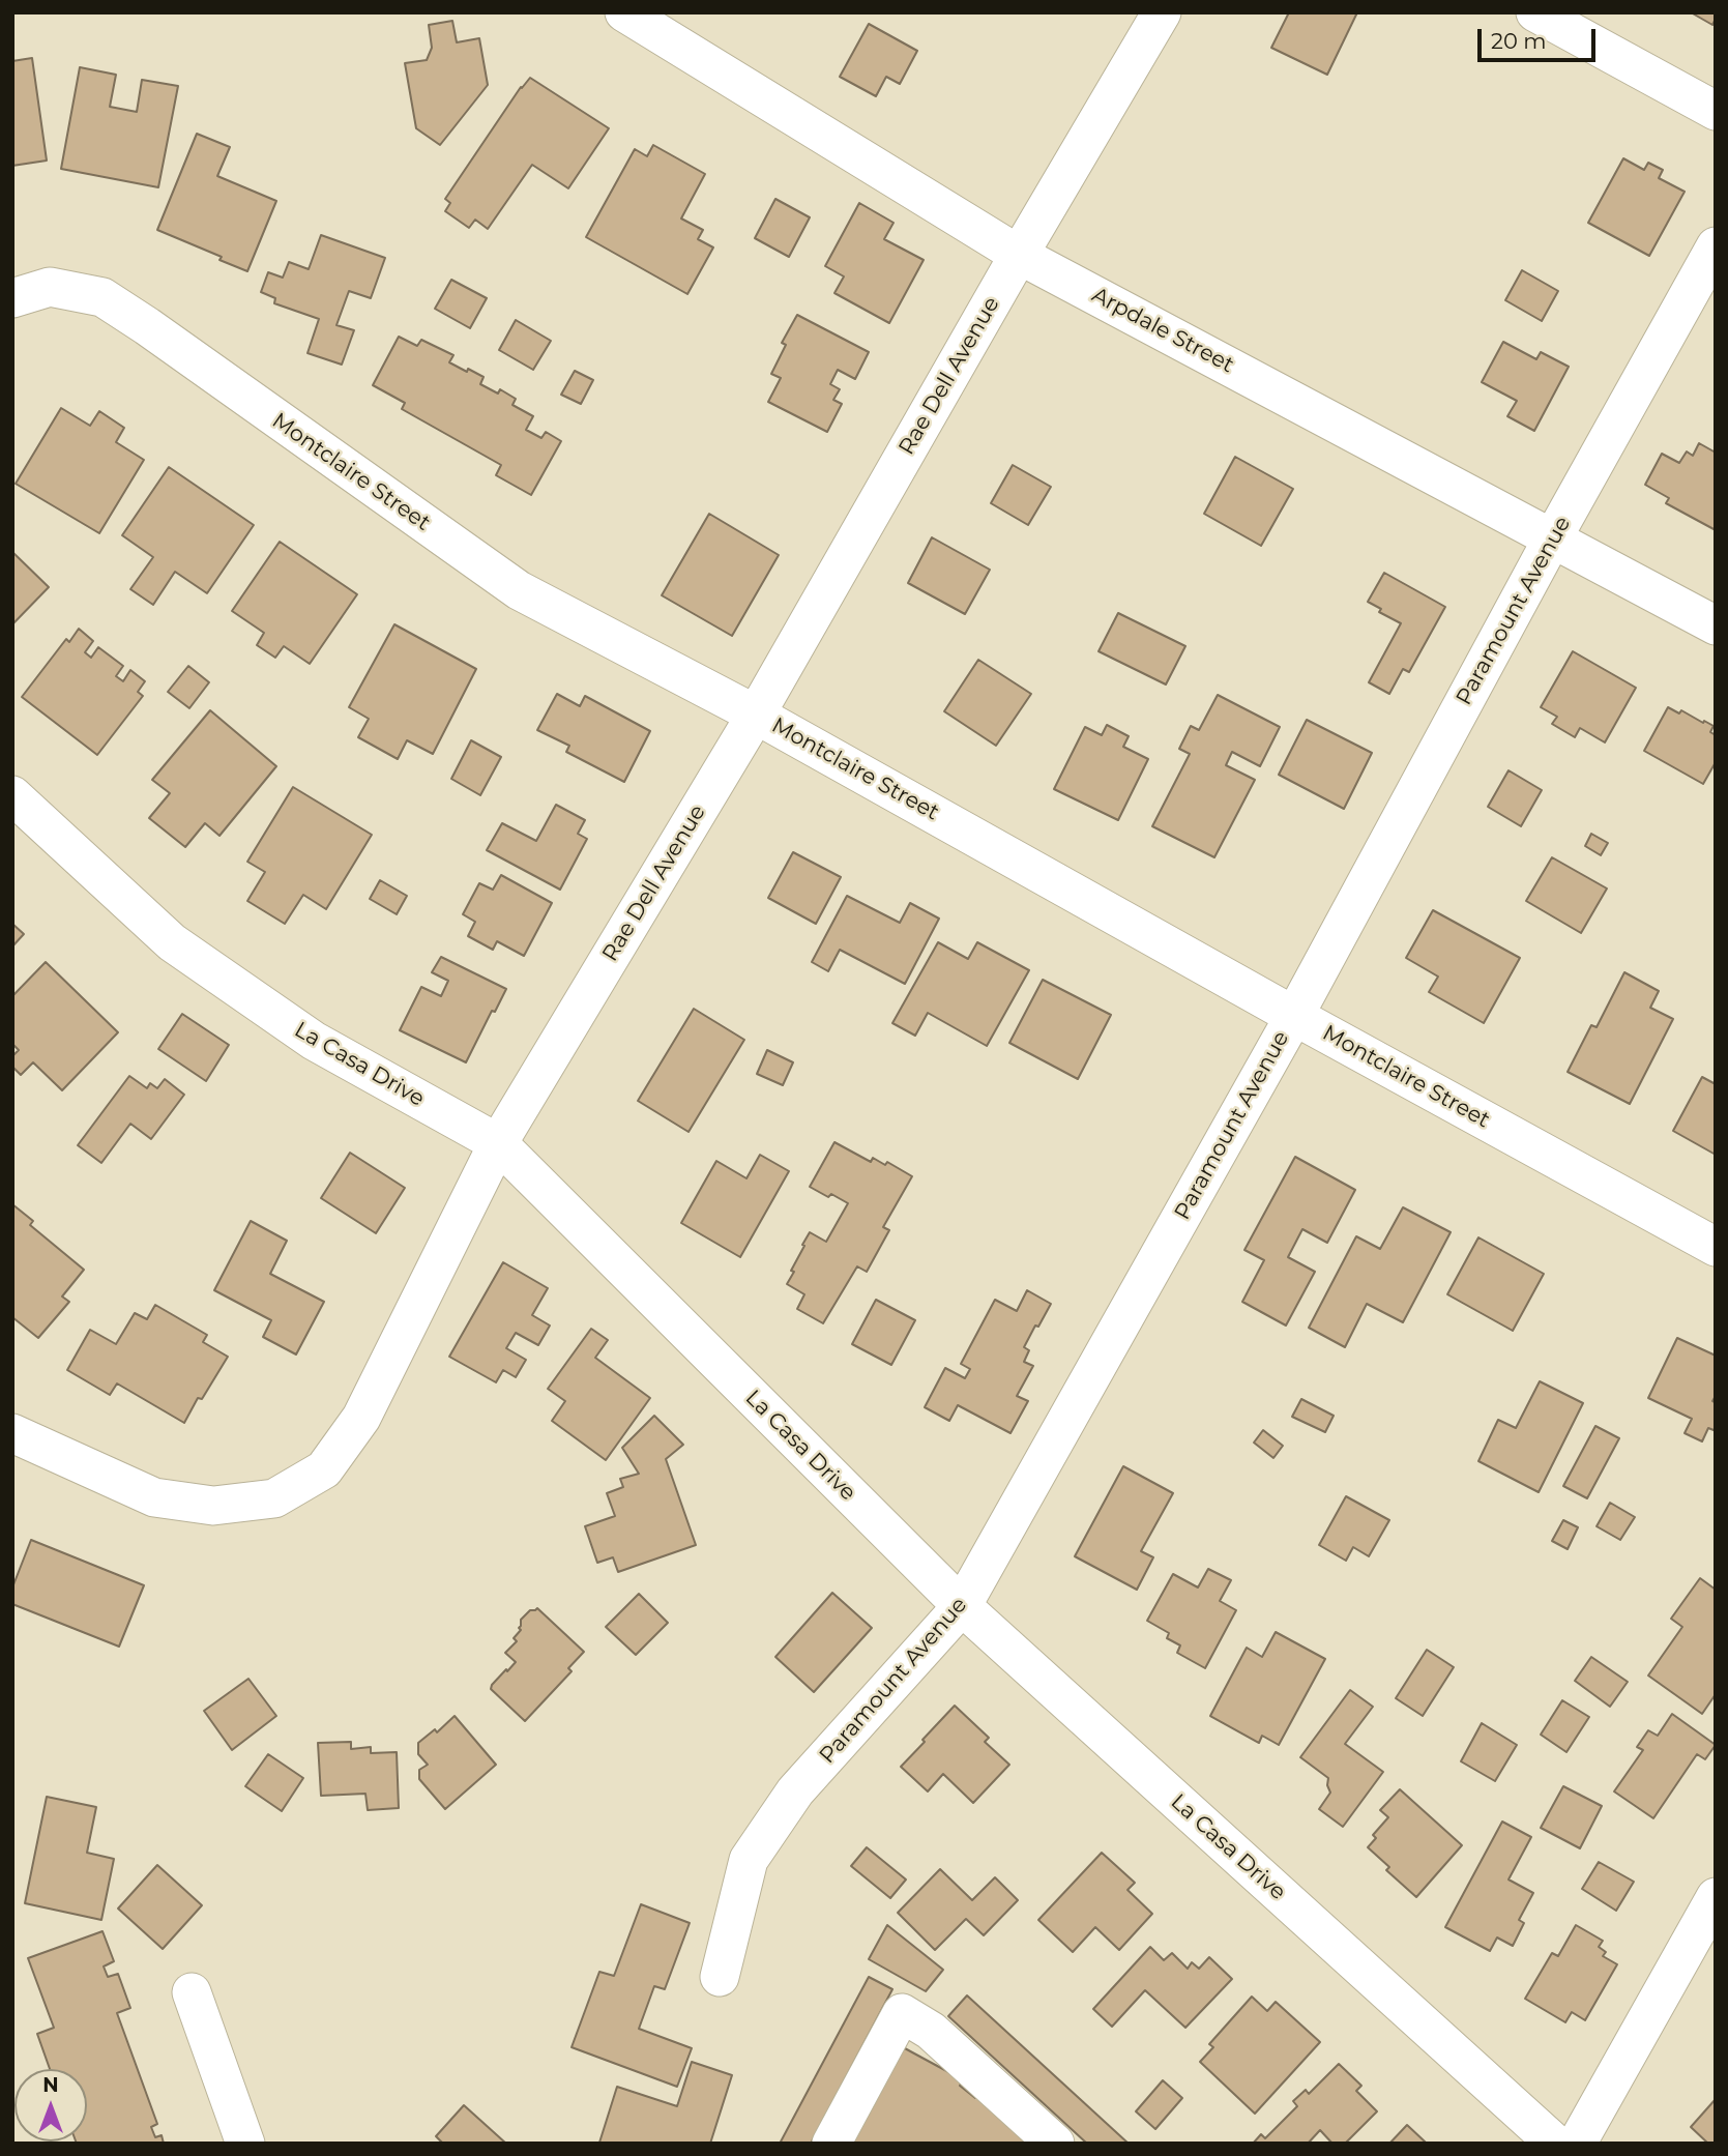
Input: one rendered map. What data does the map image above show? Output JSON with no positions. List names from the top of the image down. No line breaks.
{"streets":{"street":["Arpdale Street","Rae Dell Avenue","Montclaire Street","Paramount Avenue","La Casa Drive"]},"crossings":[["Arpdale Street","Rae Dell Avenue"],["Arpdale Street","Paramount Avenue"],["Rae Dell Avenue","Montclaire Street"],["Rae Dell Avenue","La Casa Drive"],["Montclaire Street","Paramount Avenue"],["Paramount Avenue","La Casa Drive"]],"scale_bar":"20 m","north":"top"}
